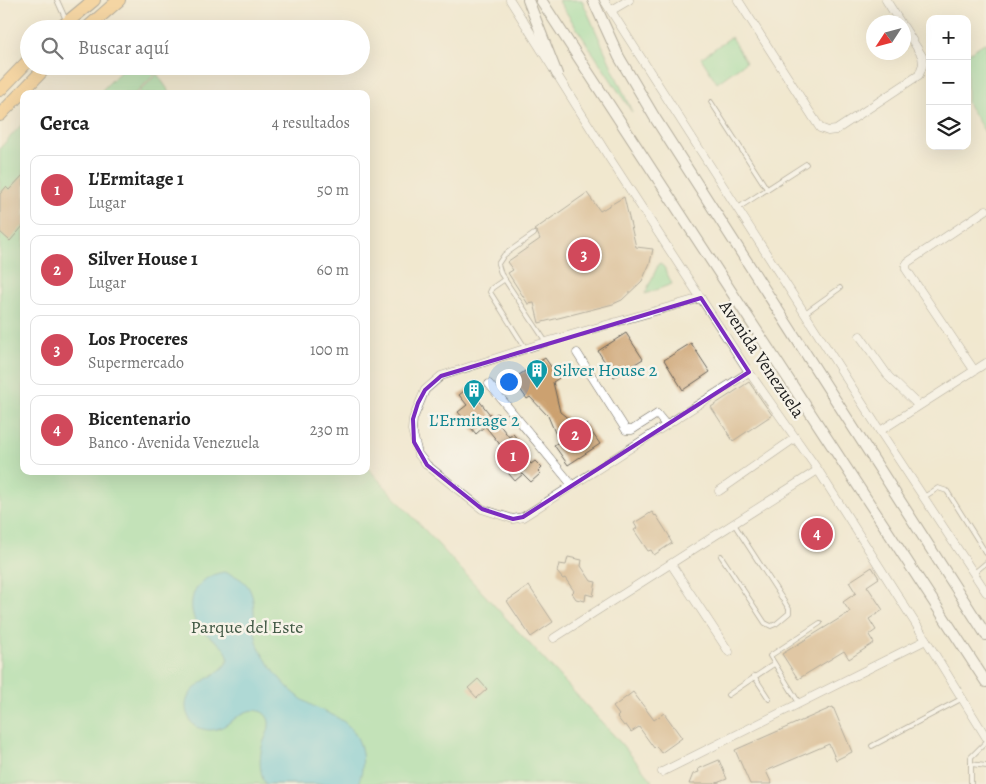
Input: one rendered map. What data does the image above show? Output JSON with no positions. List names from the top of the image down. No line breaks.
{"streets":{"street":["Avenida Venezuela"]},"parks":["Parque del Este"],"places":{"building":["Silver House 2","L'Ermitage 2"]},"north":"bottom left","page":{"map_buttons":["+","−"],"search":"Buscar aquí","heading":["Cerca","4 resultados"],"list":[{"mark":"1","name":"L'Ermitage 1","note":"Lugar","value":"50 m"},{"mark":"2","name":"Silver House 1","note":"Lugar","value":"60 m"},{"mark":"3","name":"Los Proceres","note":"Supermercado","value":"100 m"},{"mark":"4","name":"Bicentenario","note":"Banco · Avenida Venezuela","value":"230 m"}],"pins":["3","2","1","4"]}}
